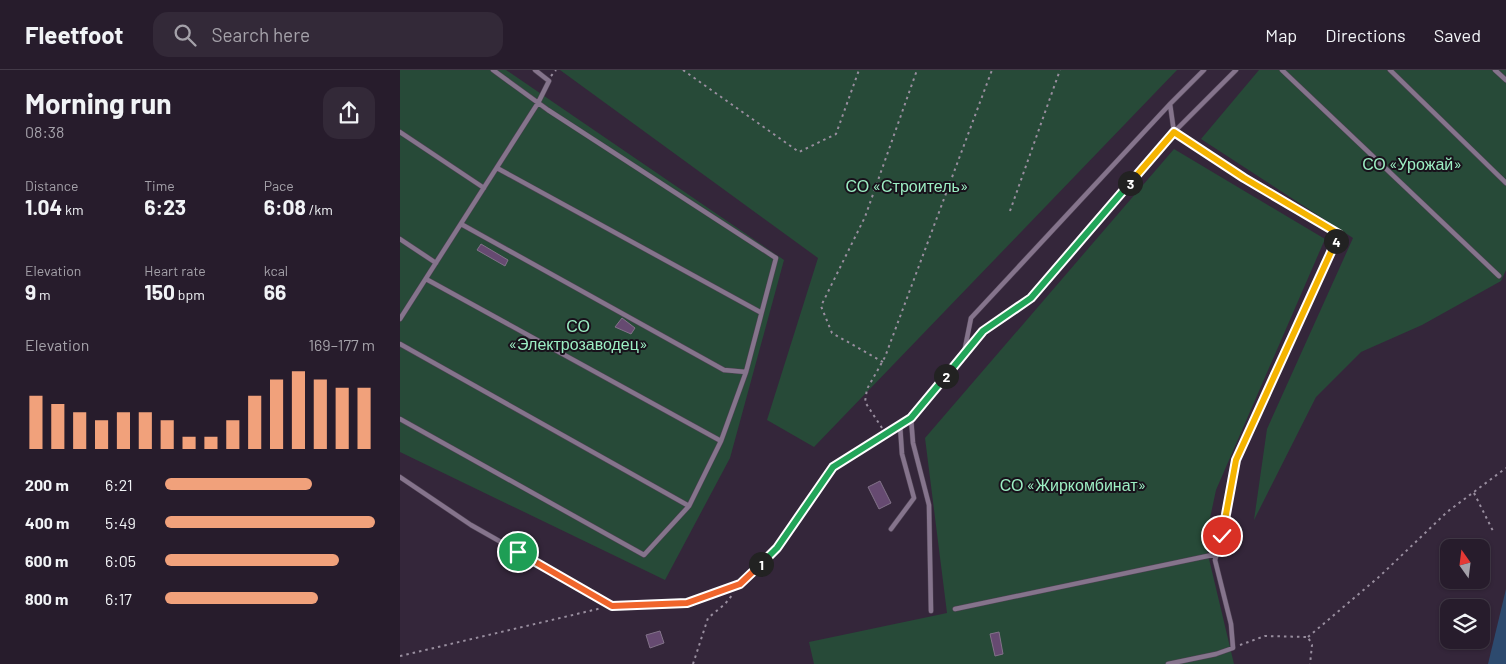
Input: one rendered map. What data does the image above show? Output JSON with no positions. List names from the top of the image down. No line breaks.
{"parks":["СО «Урожай»","СО «Строитель»","СО «Электрозаводец»","СО «Жиркомбинат»"],"north":"top","page":{"header":"Fleetfoot","search":"Search here","nav":["Map","Directions","Saved"],"heading":["Morning run","08:38"],"stats":[["Distance","1.04 km"],["Time","6:23"],["Pace","6:08 /km"],["Elevation","9 m"],["Heart rate","150 bpm"],["kcal","66"]],"pins":["3","4","2","1"],"chart":["Elevation","169–177 m"],"list":[{"name":"200 m","note":"6:21"},{"name":"400 m","note":"5:49"},{"name":"600 m","note":"6:05"},{"name":"800 m","note":"6:17"}]}}
